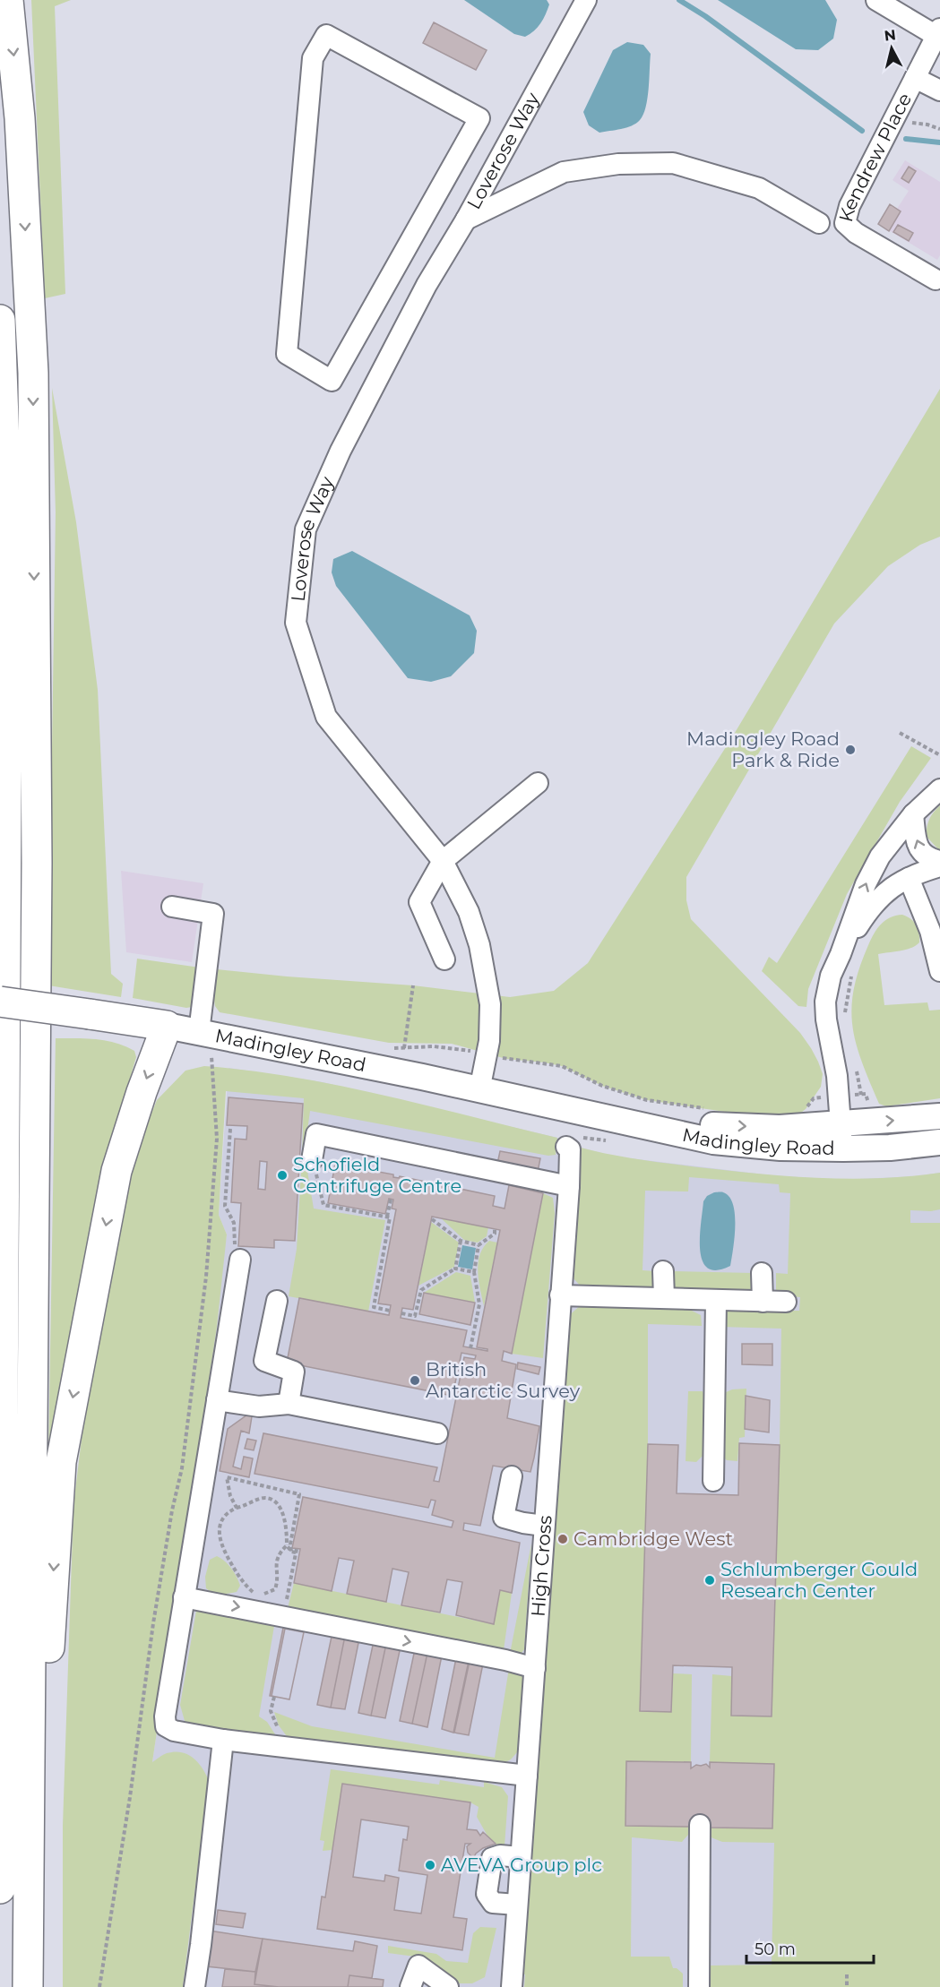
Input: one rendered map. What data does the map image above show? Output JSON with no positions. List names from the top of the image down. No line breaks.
{"streets":{"highway":["Madingley Road"],"street":["Loverose Way","Kendrew Place","High Cross"]},"crossings":[["Loverose Way","Madingley Road"]],"places":["Madingley Road Park & Ride","Schofield Centrifuge Centre","British Antarctic Survey","Cambridge West","Schlumberger Gould Research Center","AVEVA Group plc"],"scale_bar":"50 m","north":"top"}
